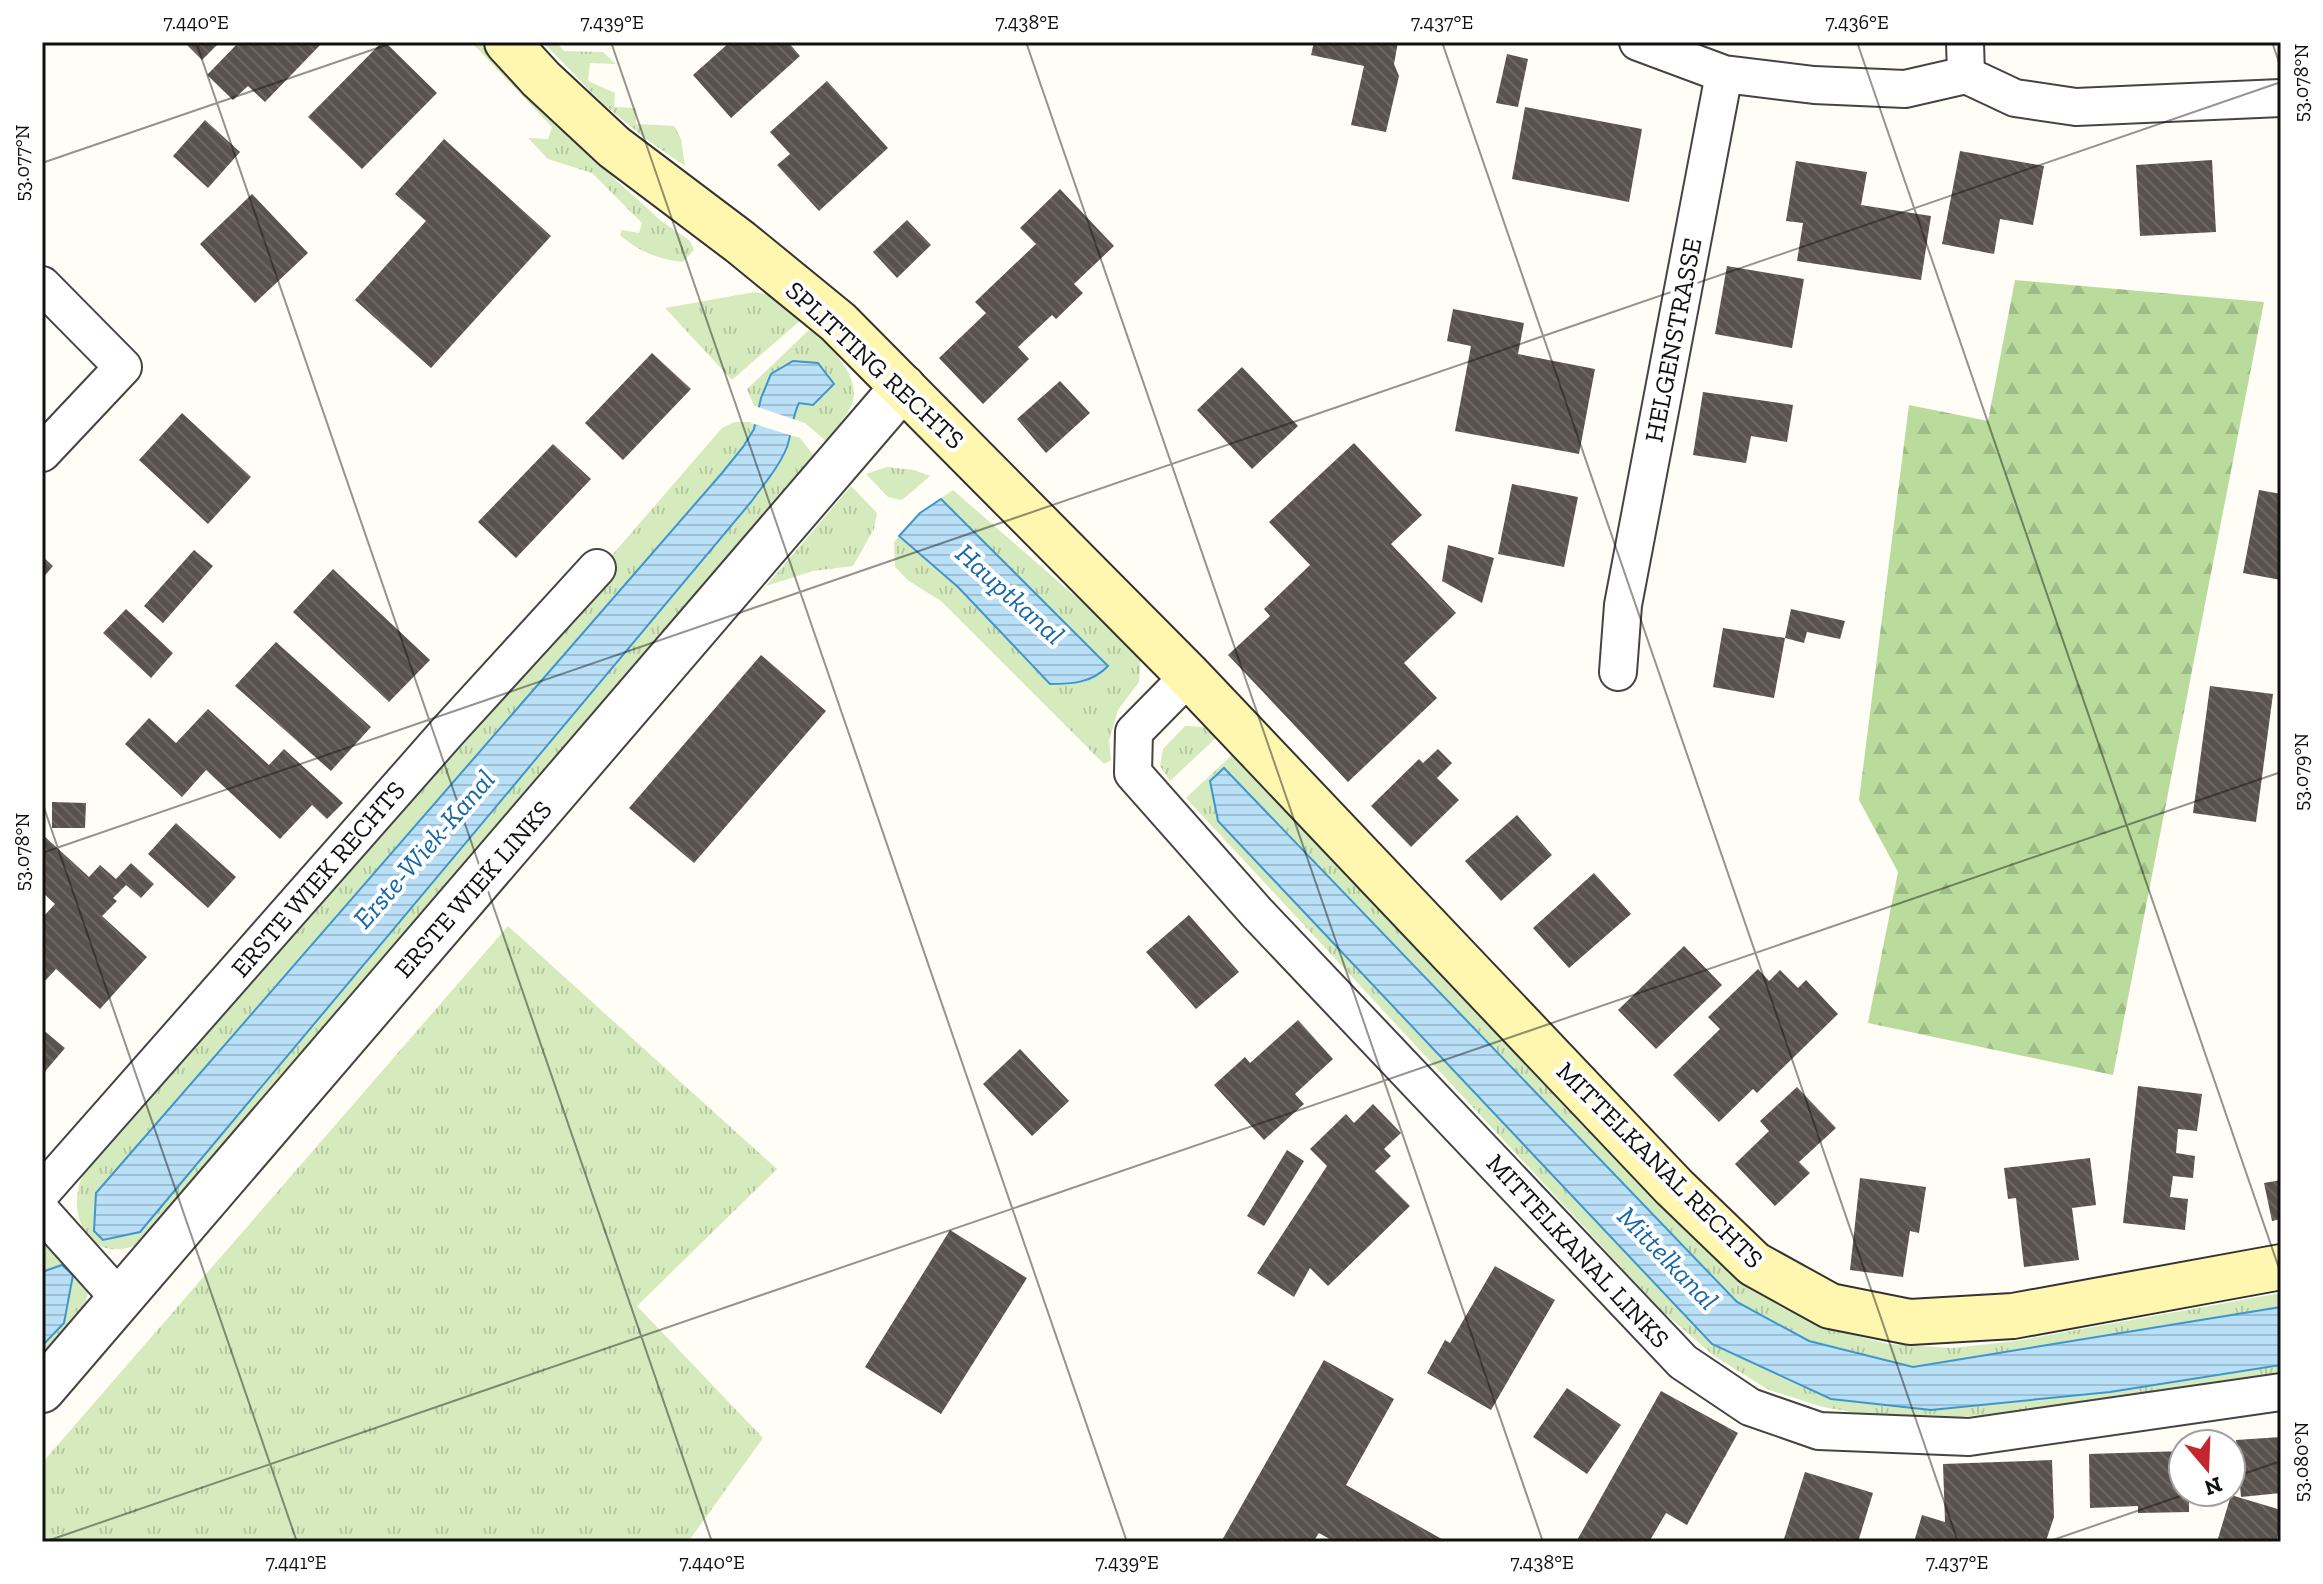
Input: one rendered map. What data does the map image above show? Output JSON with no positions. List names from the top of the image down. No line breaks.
{"streets":{"main road":["SPLITTING RECHTS","MITTELKANAL RECHTS"],"street":["HELGENSTRASSE","ERSTE WIEK RECHTS","ERSTE WIEK LINKS","MITTELKANAL LINKS"]},"crossings":[["SPLITTING RECHTS","ERSTE WIEK LINKS"],["SPLITTING RECHTS","MITTELKANAL RECHTS"],["SPLITTING RECHTS","MITTELKANAL LINKS"],["MITTELKANAL RECHTS","MITTELKANAL LINKS"]],"water":["Hauptkanal","Erste-Wiek-Kanal","Mittelkanal"],"north":"bottom","coordinates":["7.440°E","7.439°E","7.438°E","7.437°E","7.436°E","53.078°N","53.077°N","53.079°N","53.080°N","7.441°E"]}
